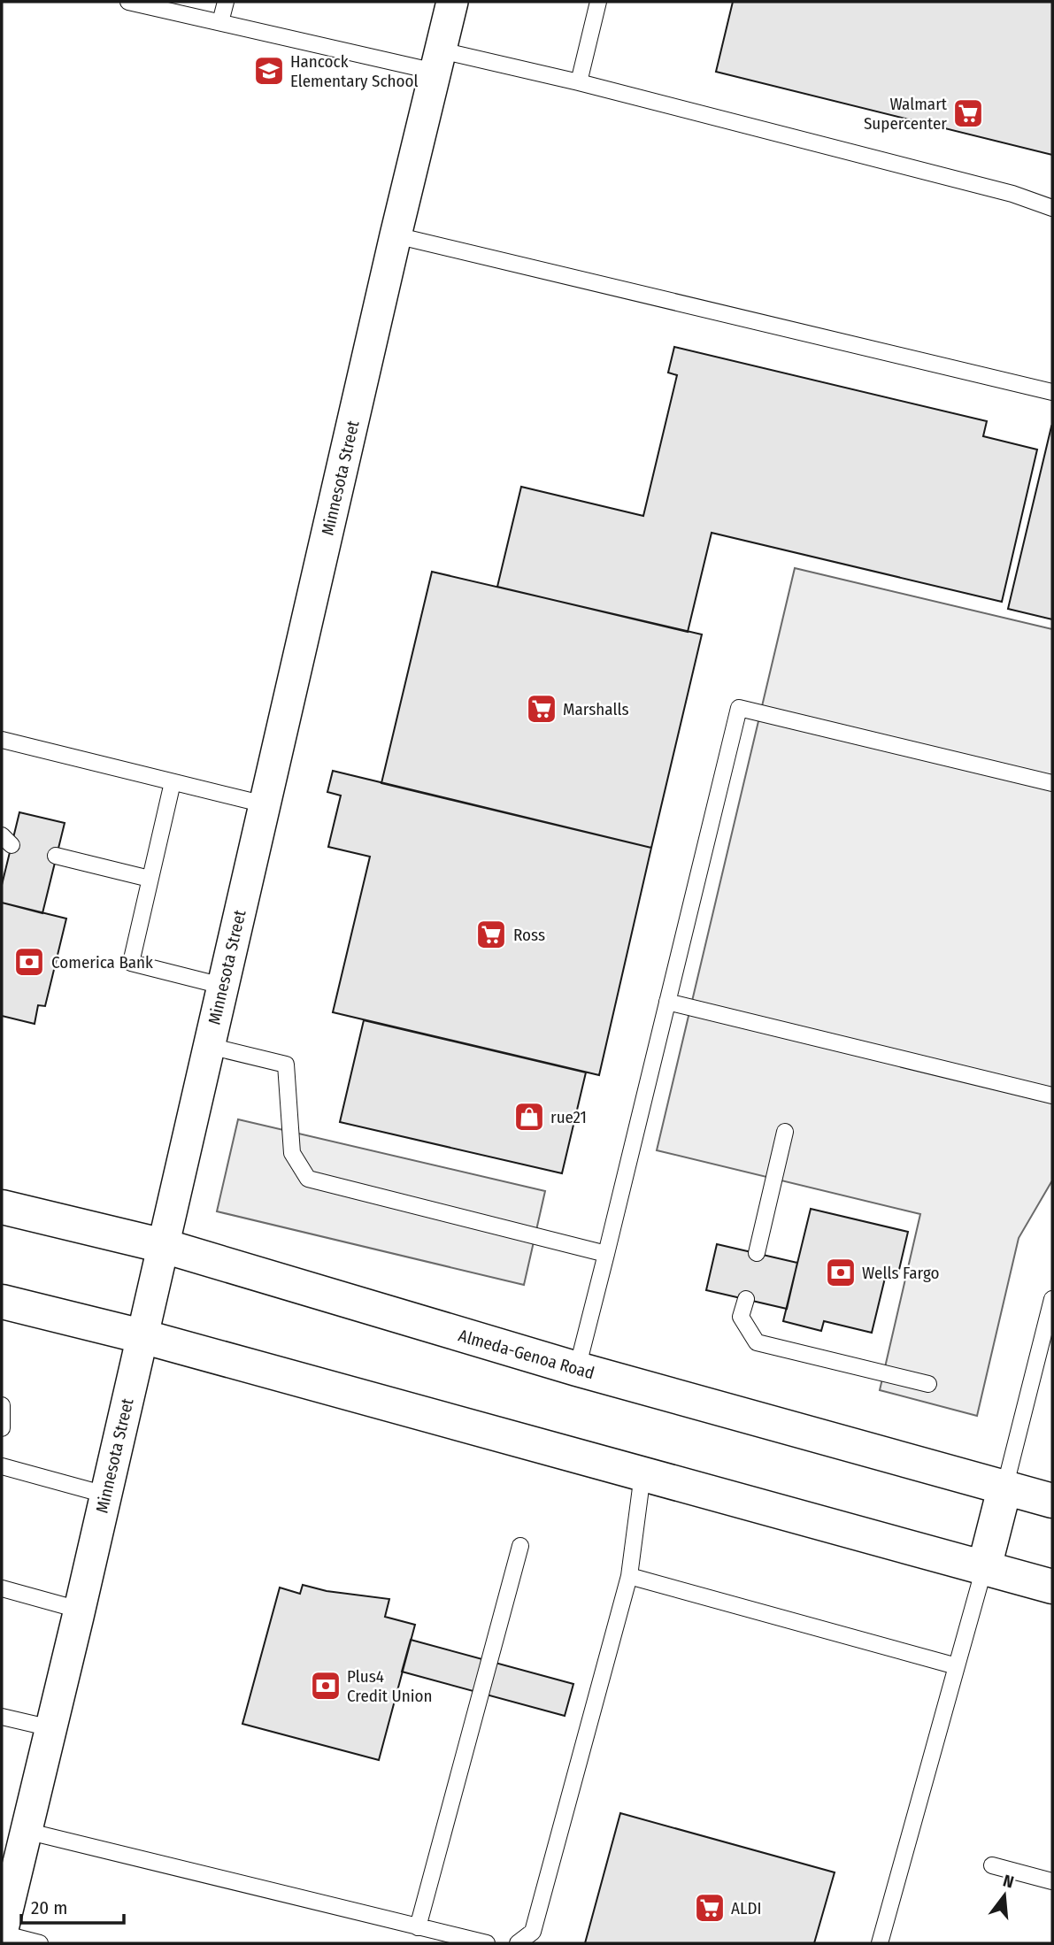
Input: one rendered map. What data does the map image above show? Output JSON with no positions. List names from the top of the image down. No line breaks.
{"streets":{"main road":["Almeda-Genoa Road"],"street":["Minnesota Street"]},"crossings":[["Minnesota Street","Almeda-Genoa Road"]],"places":{"school or university":["Hancock Elementary School"],"supermarket":["Walmart Supercenter","Marshalls","Ross","ALDI"],"bank":["Comerica Bank","Wells Fargo","Plus4 Credit Union"],"shop":["rue21"]},"scale_bar":"20 m","north":"top"}
